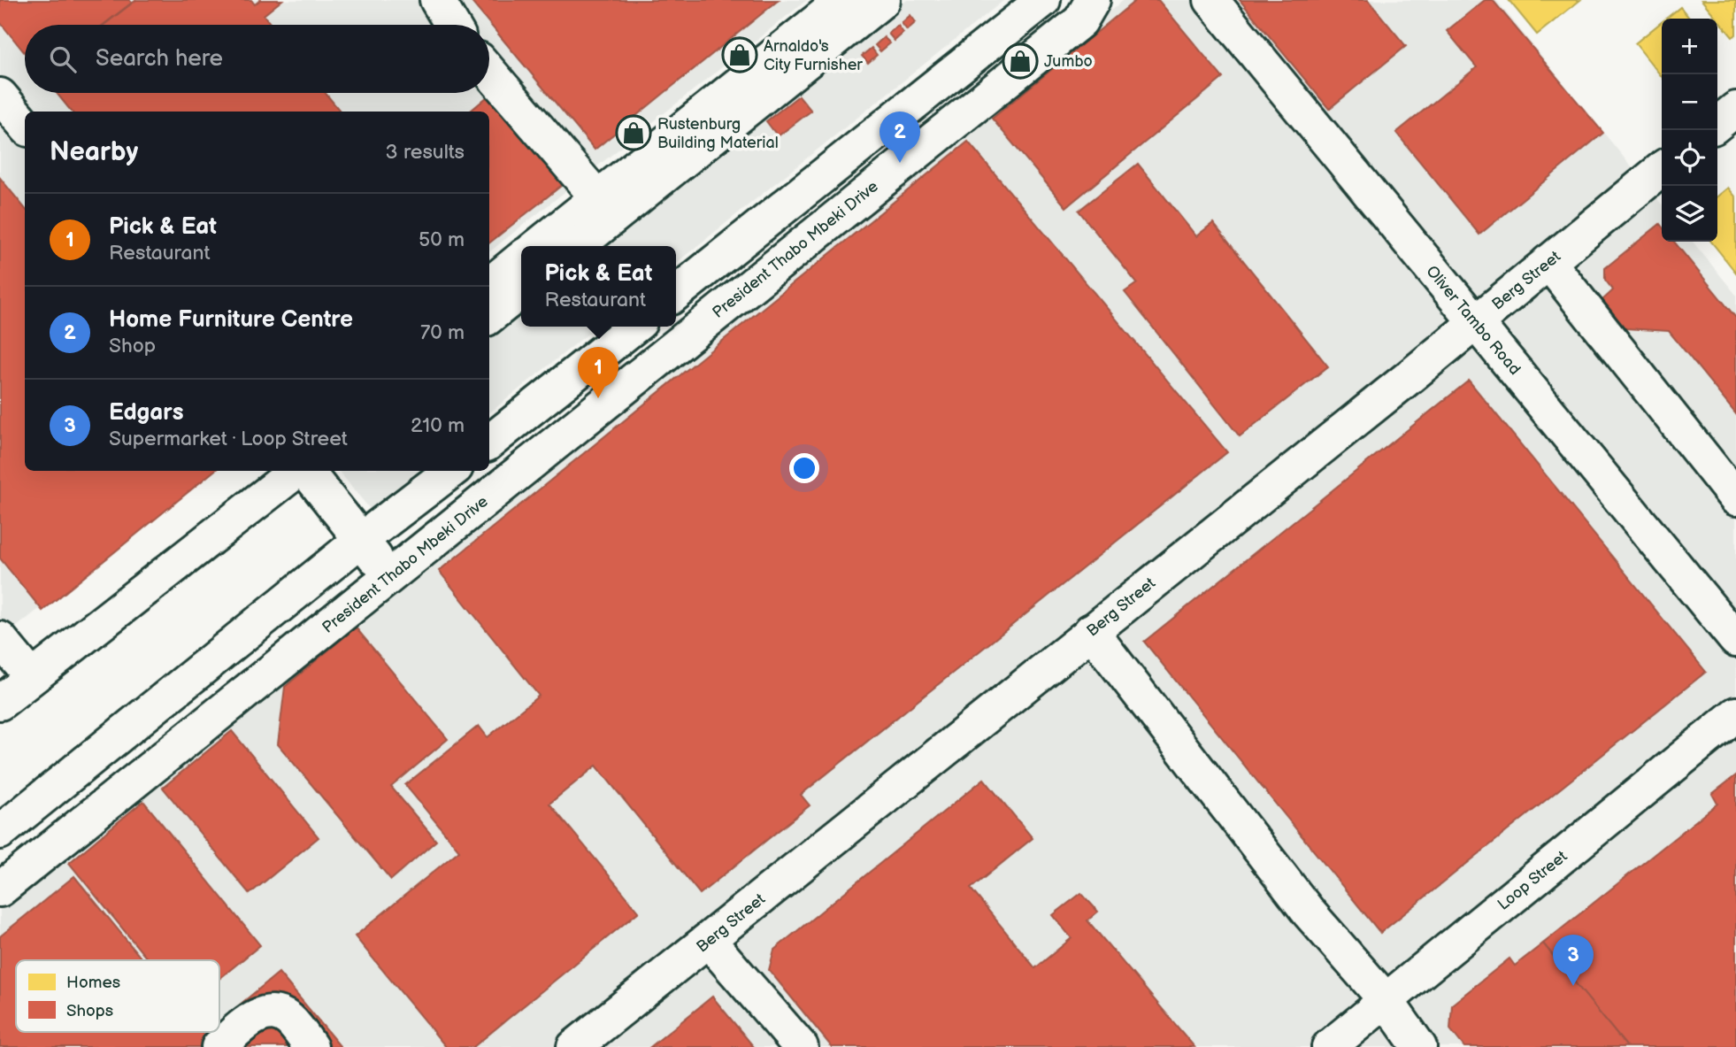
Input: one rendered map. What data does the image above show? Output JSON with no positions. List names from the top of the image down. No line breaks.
{"streets":{"street":["President Thabo Mbeki Drive","Berg Street","Oliver Tambo Road","Loop Street"]},"crossings":[["Berg Street","Oliver Tambo Road"]],"places":{"shop":["Arnaldo's City Furnisher","Jumbo","Rustenburg Building Material"]},"legend":["Homes","Shops"],"page":{"map_buttons":["+","−"],"search":"Search here","pins":["2","1","3"],"heading":["Nearby","3 results"],"list":[{"mark":"1","name":"Pick & Eat","note":"Restaurant","value":"50 m"},{"mark":"2","name":"Home Furniture Centre","note":"Shop","value":"70 m"},{"mark":"3","name":"Edgars","note":"Supermarket · Loop Street","value":"210 m"}],"popup":["Pick & Eat","Restaurant"]}}
